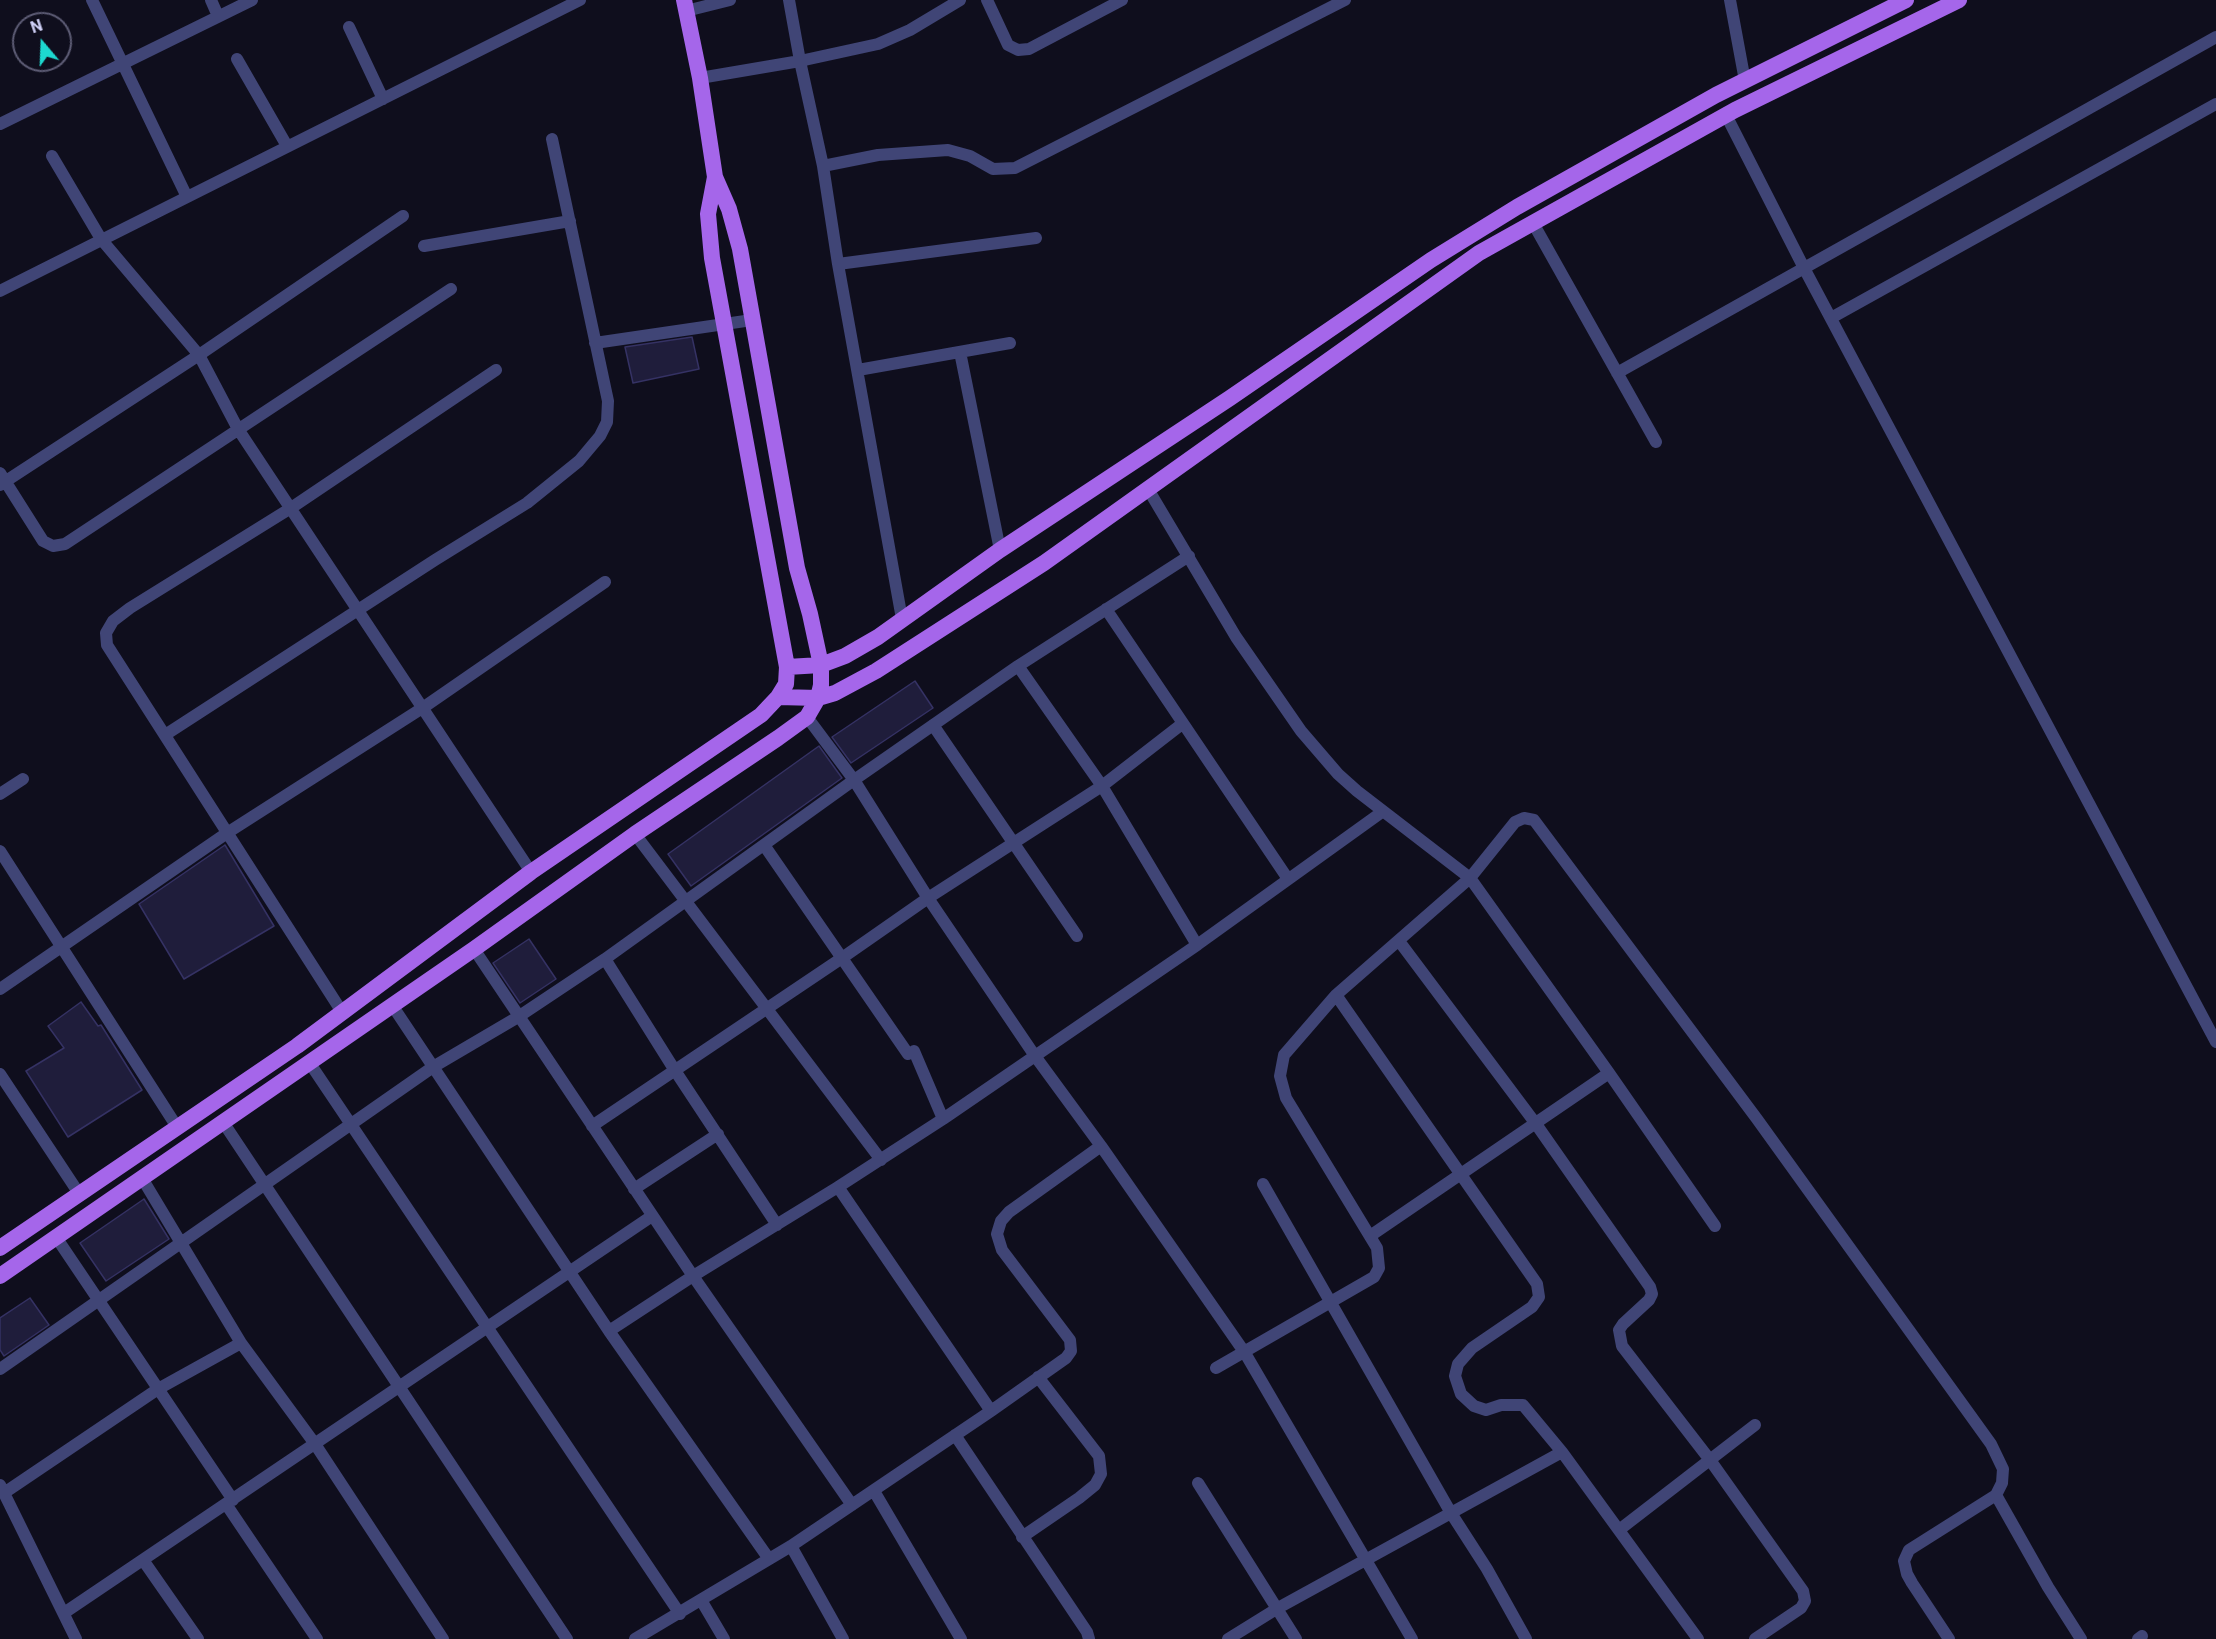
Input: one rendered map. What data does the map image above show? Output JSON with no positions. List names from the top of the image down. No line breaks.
{"north":"top"}
